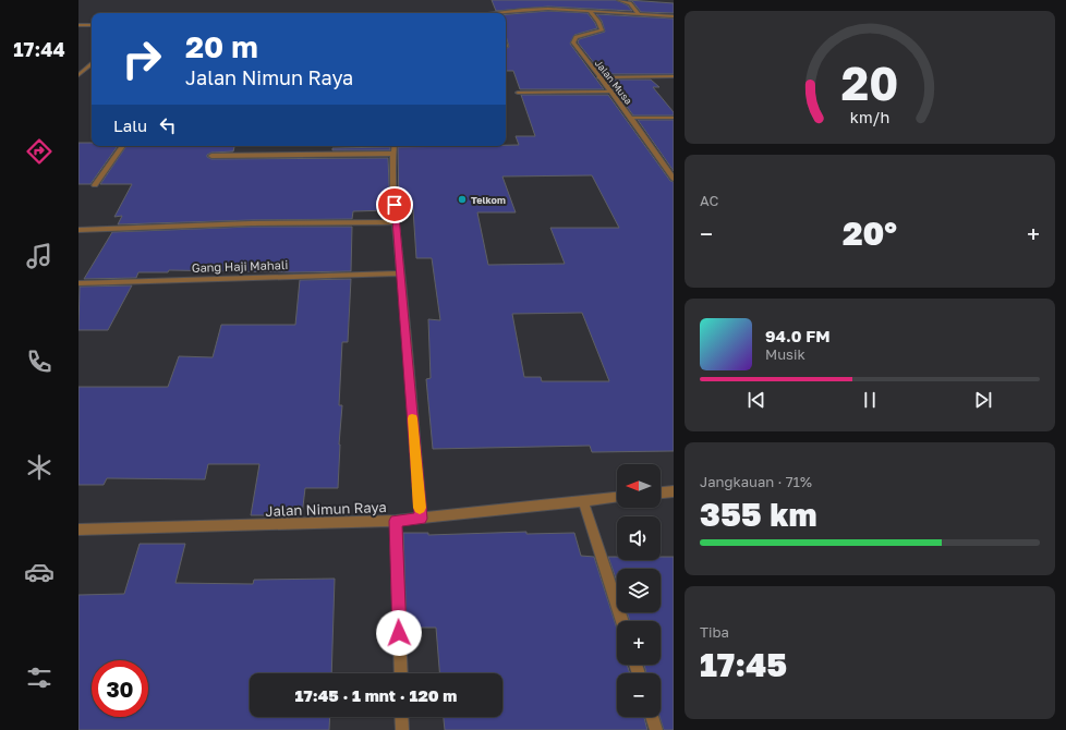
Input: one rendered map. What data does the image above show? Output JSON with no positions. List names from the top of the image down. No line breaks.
{"streets":{"street":["Jalan Musa","Gang Haji Mahali","Jalan Nimun Raya"]},"places":["Telkom"],"north":"left","page":{"tabs":"17:44","turn":["20 m","Jalan Nimun Raya"],"then":"Lalu","tile":["AC",["Jangkauan · 71%","355 km"],["Tiba","17:45"]],"heat":["−","20°","+"],"song":["94.0 FM","Musik"],"map_buttons":["+","−"],"limit":"30","trip":"17:45 · 1 mnt · 120 m","gauge":["20","km/h"]}}
